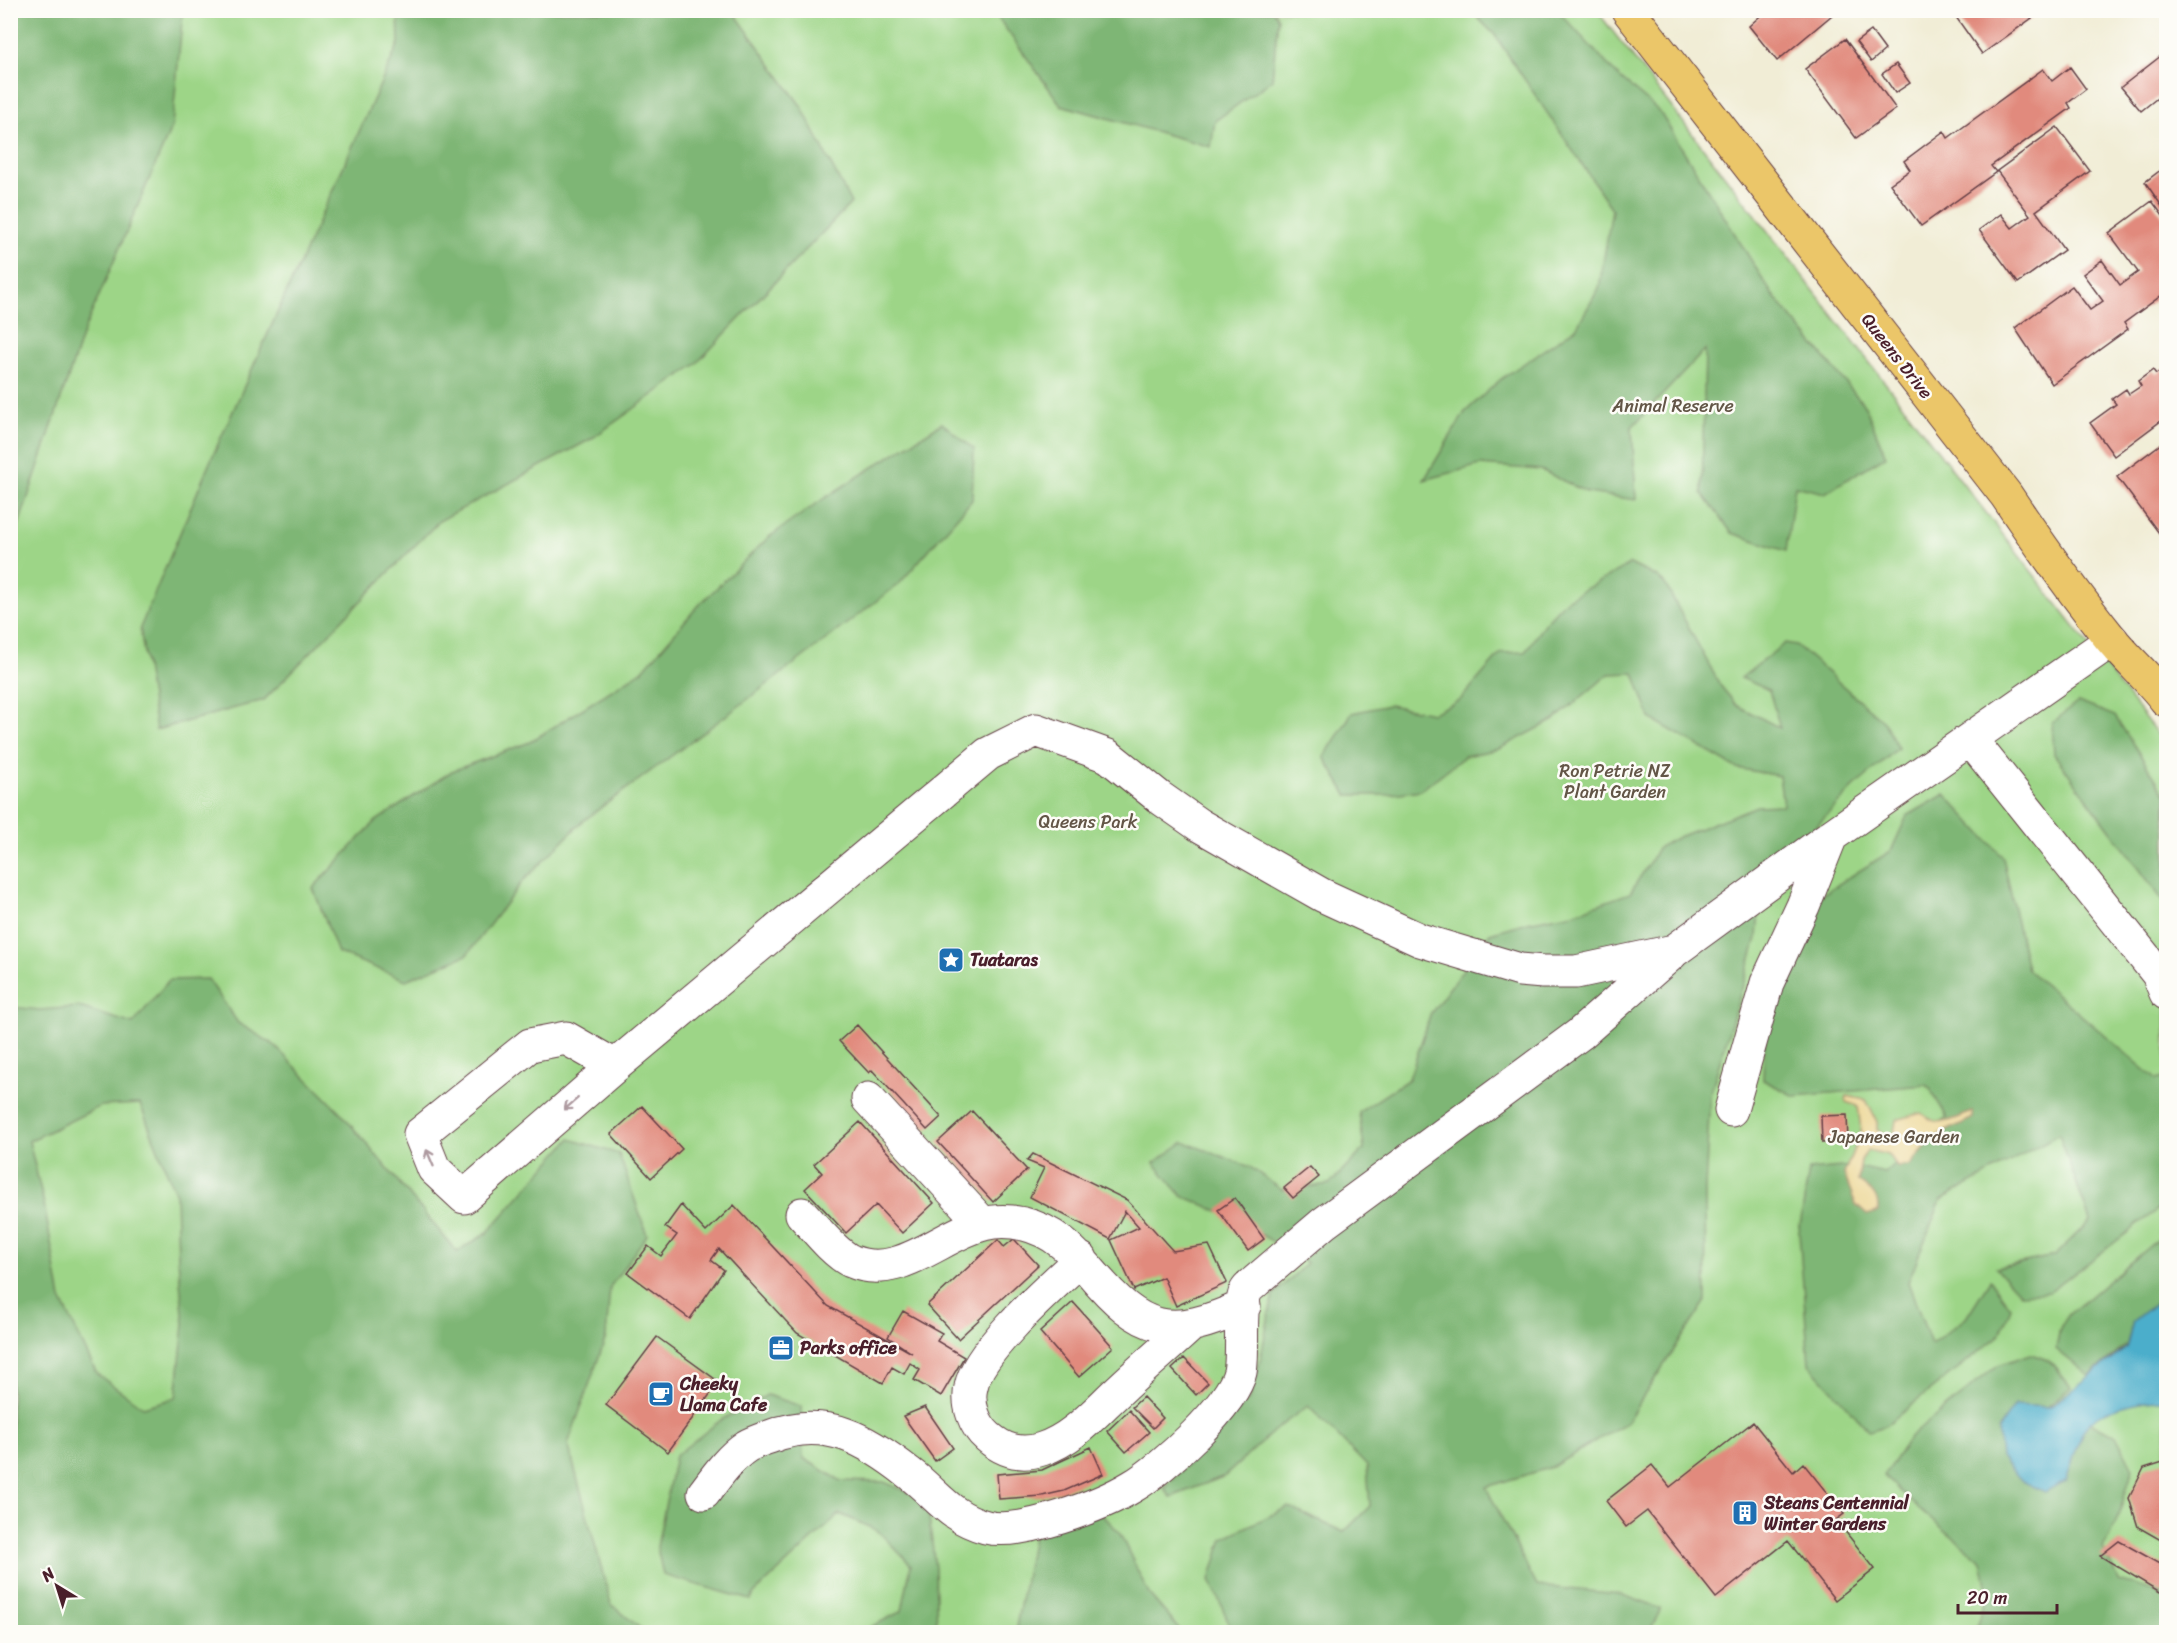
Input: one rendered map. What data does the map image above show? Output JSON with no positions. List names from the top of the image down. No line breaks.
{"streets":{"main road":["Queens Drive"]},"parks":["Animal Reserve","Ron Petrie NZ Plant Garden","Queens Park","Japanese Garden"],"places":{"place":["Tuataras"],"office":["Parks office"],"cafe":["Cheeky Llama Cafe"],"building":["Steans Centennial Winter Gardens"]},"scale_bar":"20 m","north":"top left"}
